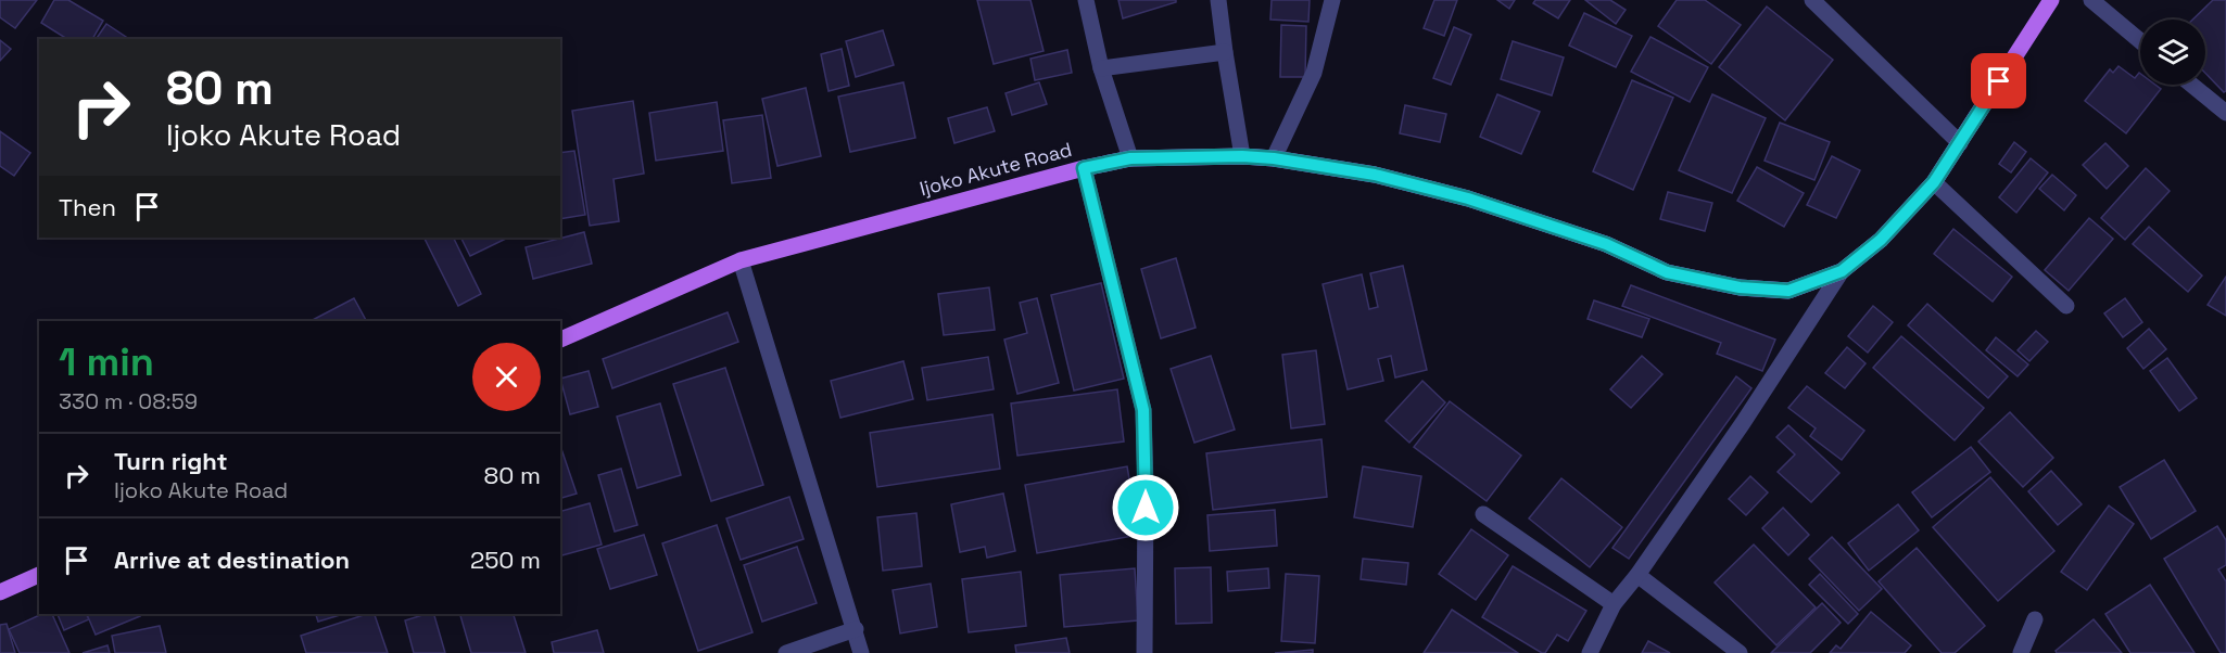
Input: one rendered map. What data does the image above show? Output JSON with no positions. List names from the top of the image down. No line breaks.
{"streets":{"main road":["Ijoko Akute Road"]},"page":{"turn":["80 m","Ijoko Akute Road"],"then":"Then","heading":["1 min","330 m · 08:59"],"list":[{"name":"Turn right","note":"Ijoko Akute Road","value":"80 m"},{"name":"Arrive at destination","value":"250 m"}]}}
